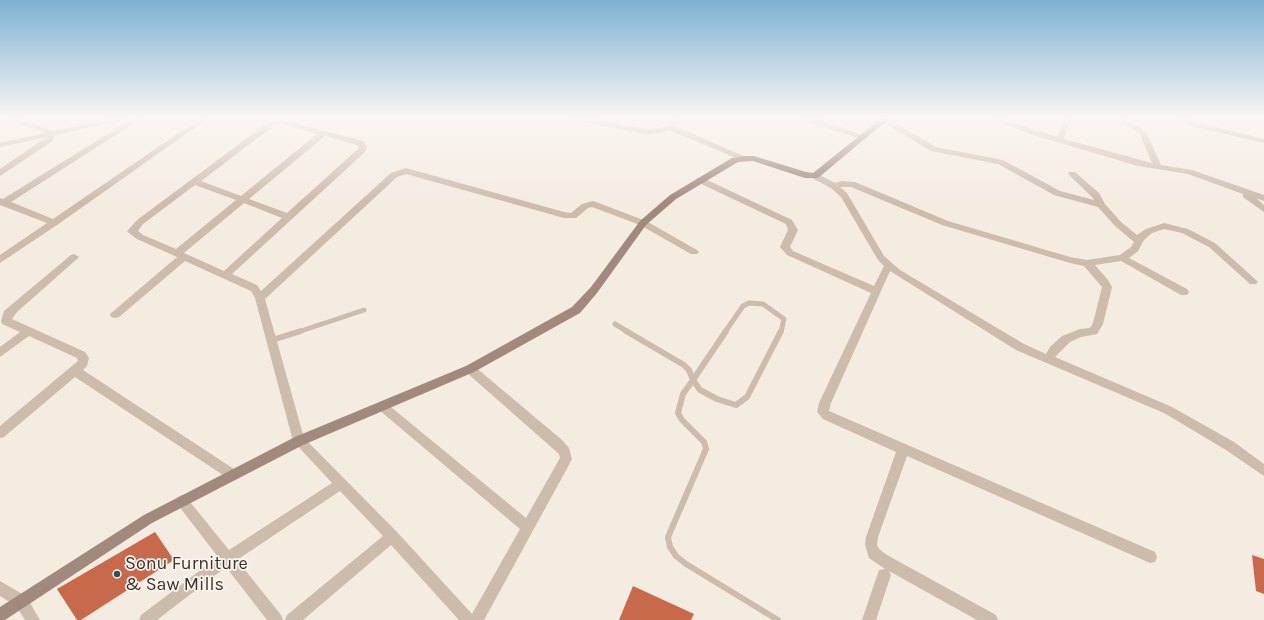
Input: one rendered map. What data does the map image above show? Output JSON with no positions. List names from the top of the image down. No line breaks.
{"places":["Sonu Furniture & Saw Mills"]}
